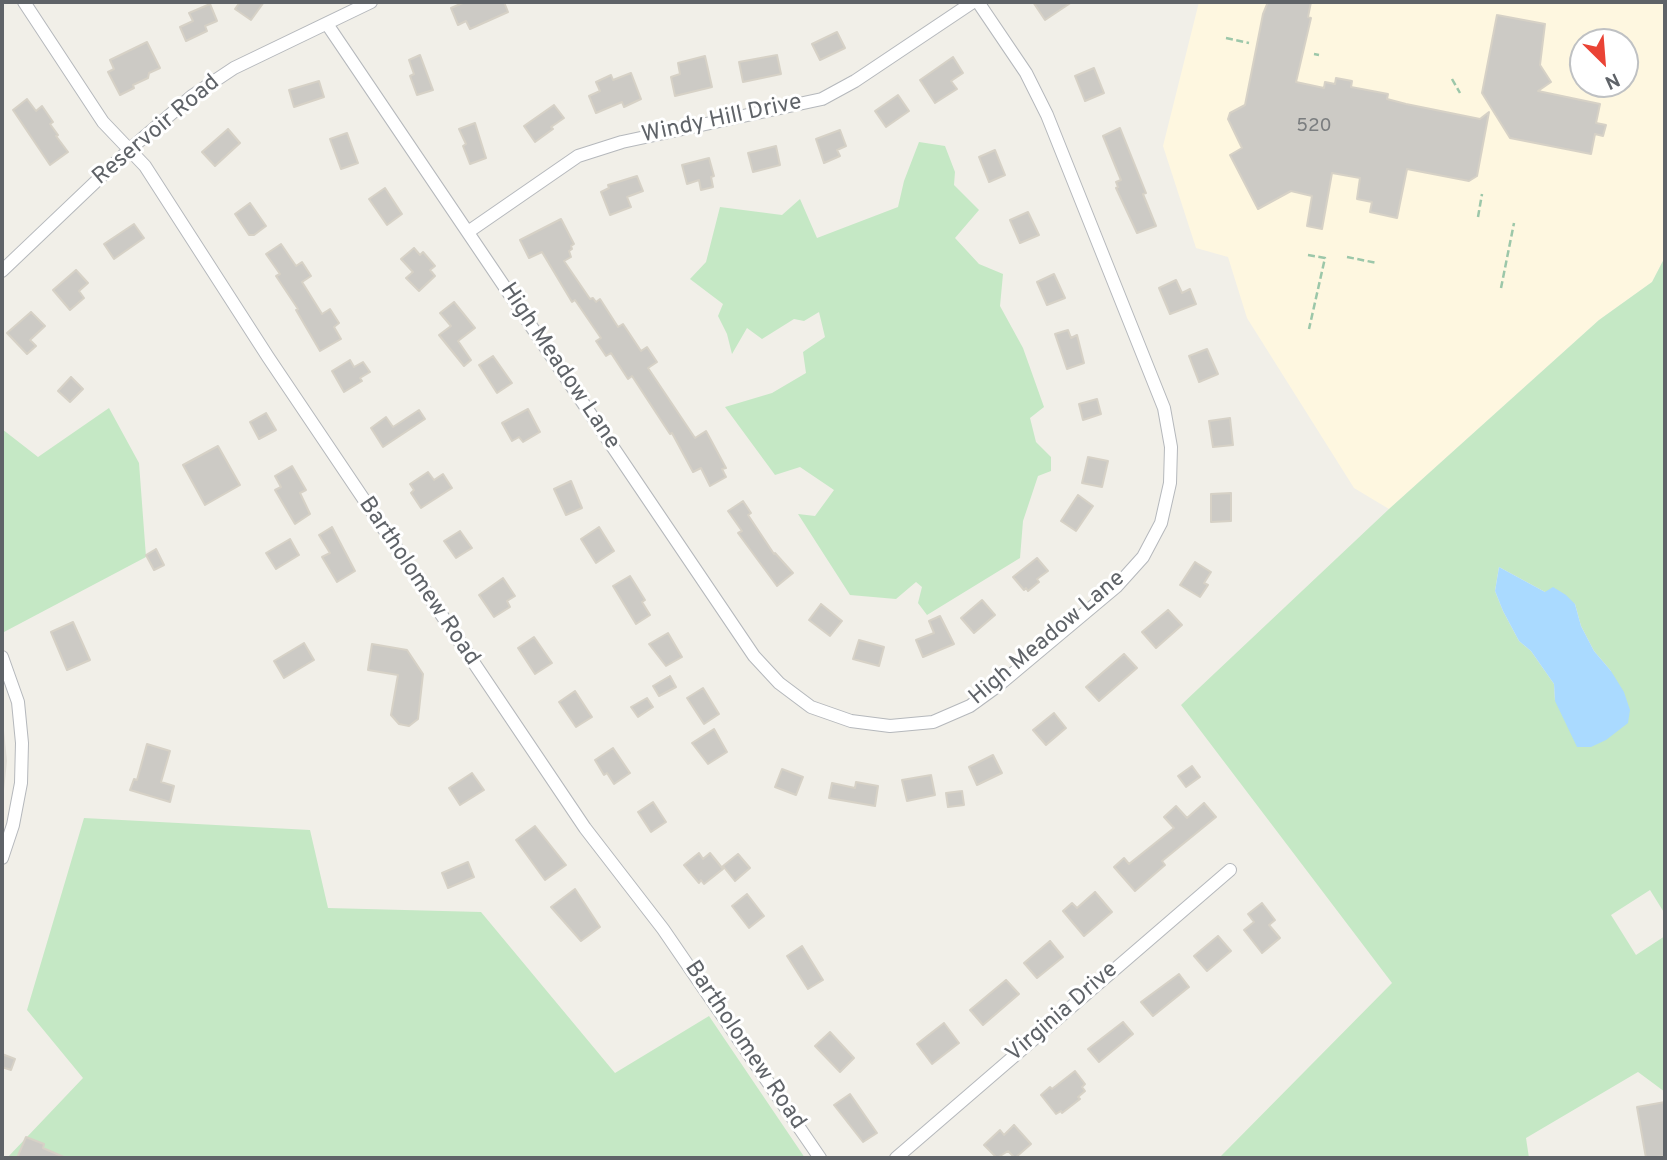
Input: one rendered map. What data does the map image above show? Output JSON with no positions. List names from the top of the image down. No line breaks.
{"streets":{"street":["Windy Hill Drive","Reservoir Road","High Meadow Lane","Bartholomew Road","Virginia Drive"]},"crossings":[["Windy Hill Drive","High Meadow Lane"],["Reservoir Road","High Meadow Lane"],["Reservoir Road","Bartholomew Road"]],"house_numbers":["520"],"north":"bottom right"}
